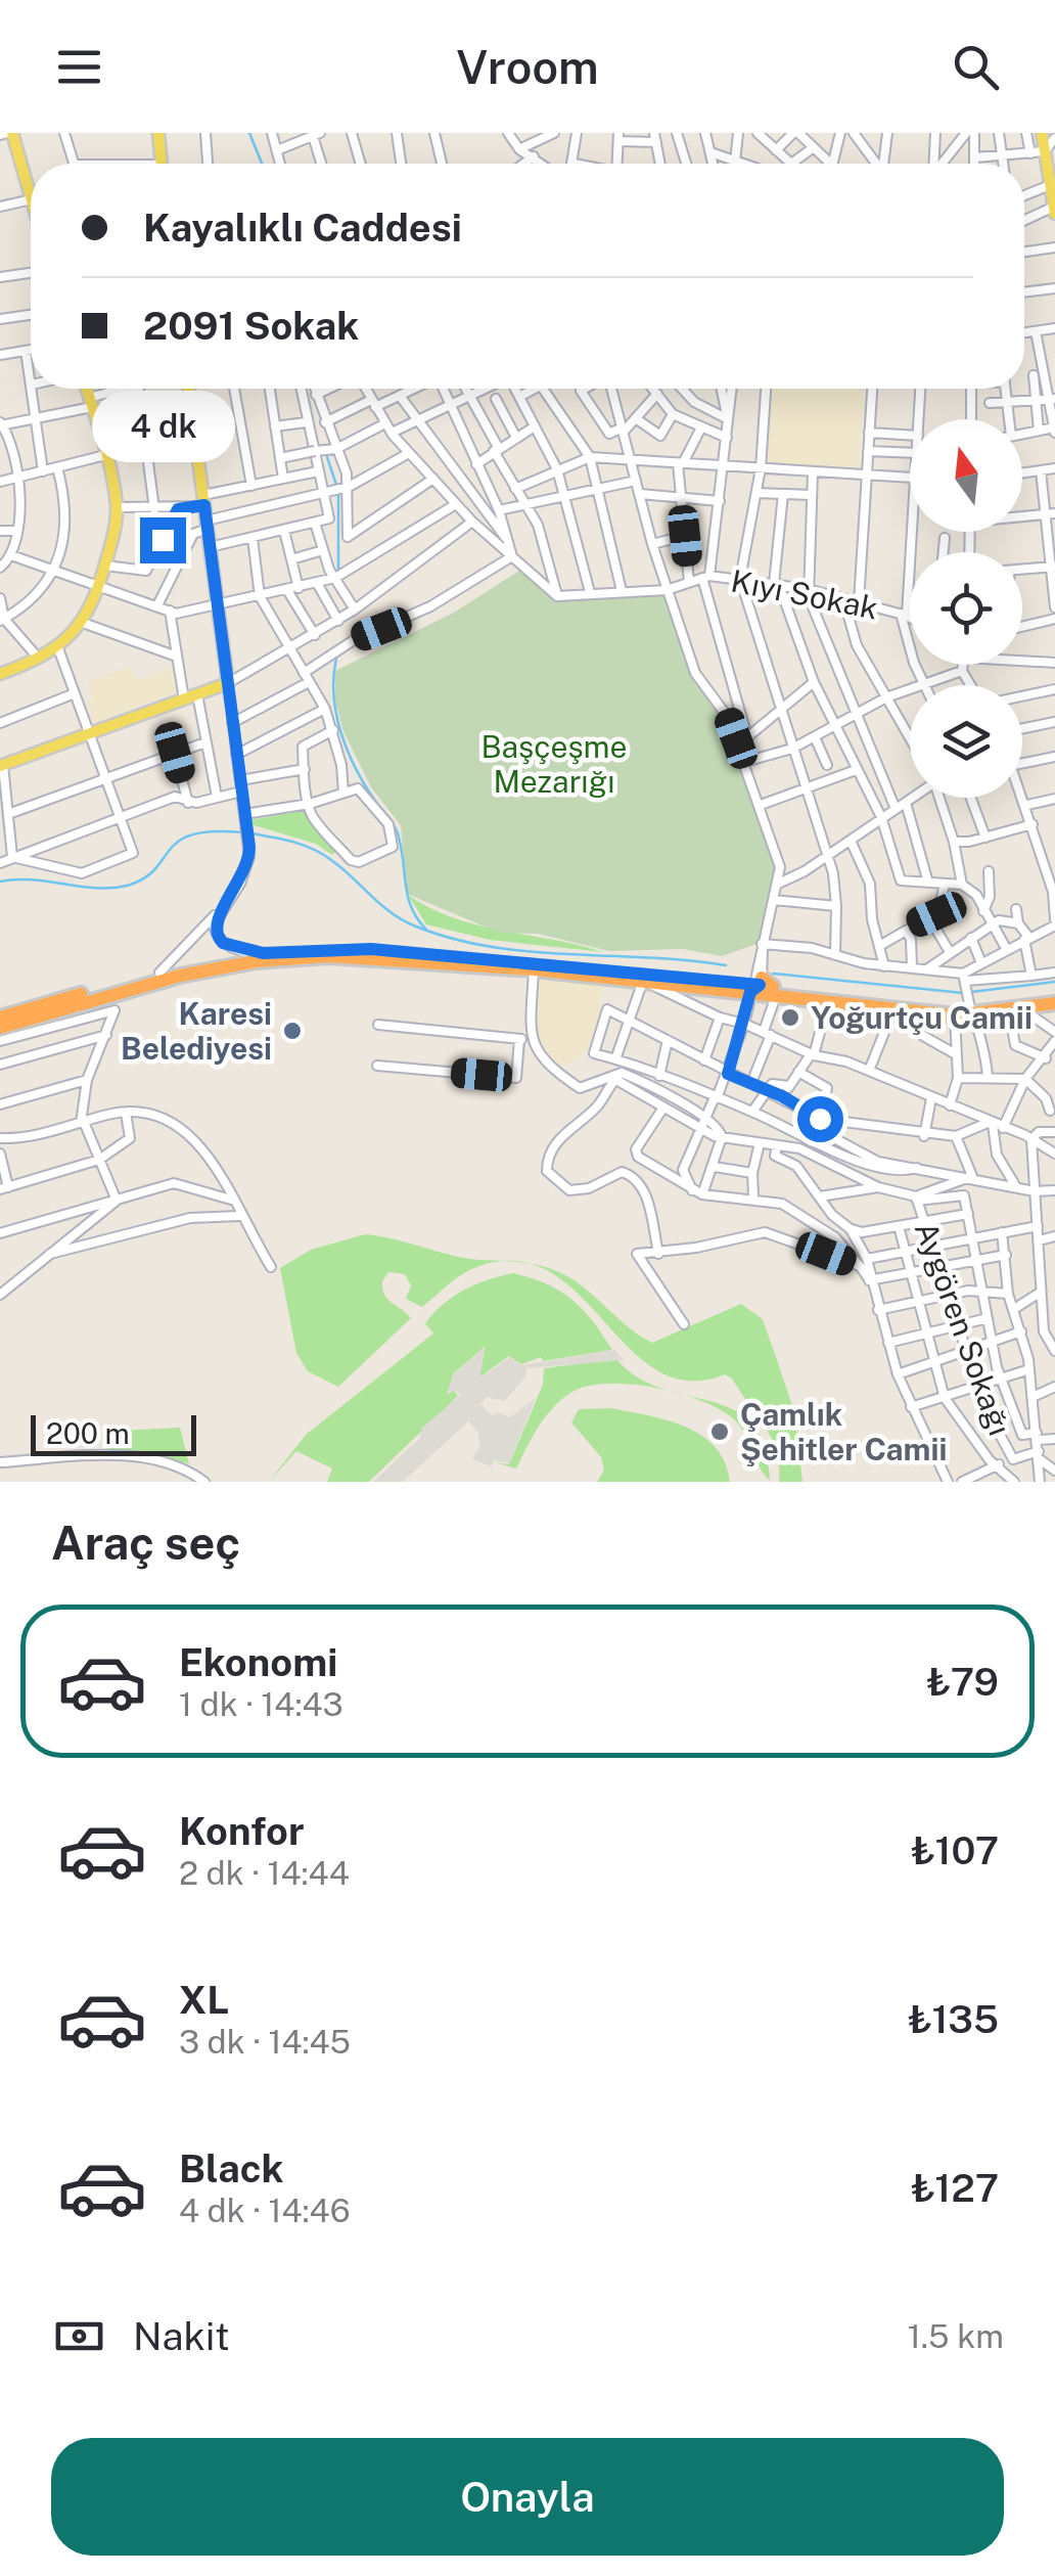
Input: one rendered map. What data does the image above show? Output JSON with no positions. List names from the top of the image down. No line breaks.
{"streets":{"street":["Kıyı Sokak","Aygören Sokağı"]},"parks":["Başçeşme Mezarığı"],"places":["Yoğurtçu Camii","Karesi Belediyesi","Çamlık Şehitler Camii"],"scale_bar":"200 m","north":"top","page":{"header":"Vroom","banner":["Kayalıklı Caddesi","2091 Sokak"],"bubble":"4 dk","scale":"200 m","heading":"Araç seç","list":[{"name":"Ekonomi","note":"1 dk · 14:43","value":"₺79"},{"name":"Konfor","note":"2 dk · 14:44","value":"₺107"},{"name":"XL","note":"3 dk · 14:45","value":"₺135"},{"name":"Black","note":"4 dk · 14:46","value":"₺127"}],"pay":["Nakit","1.5 km"],"buttons":"Onayla"}}
